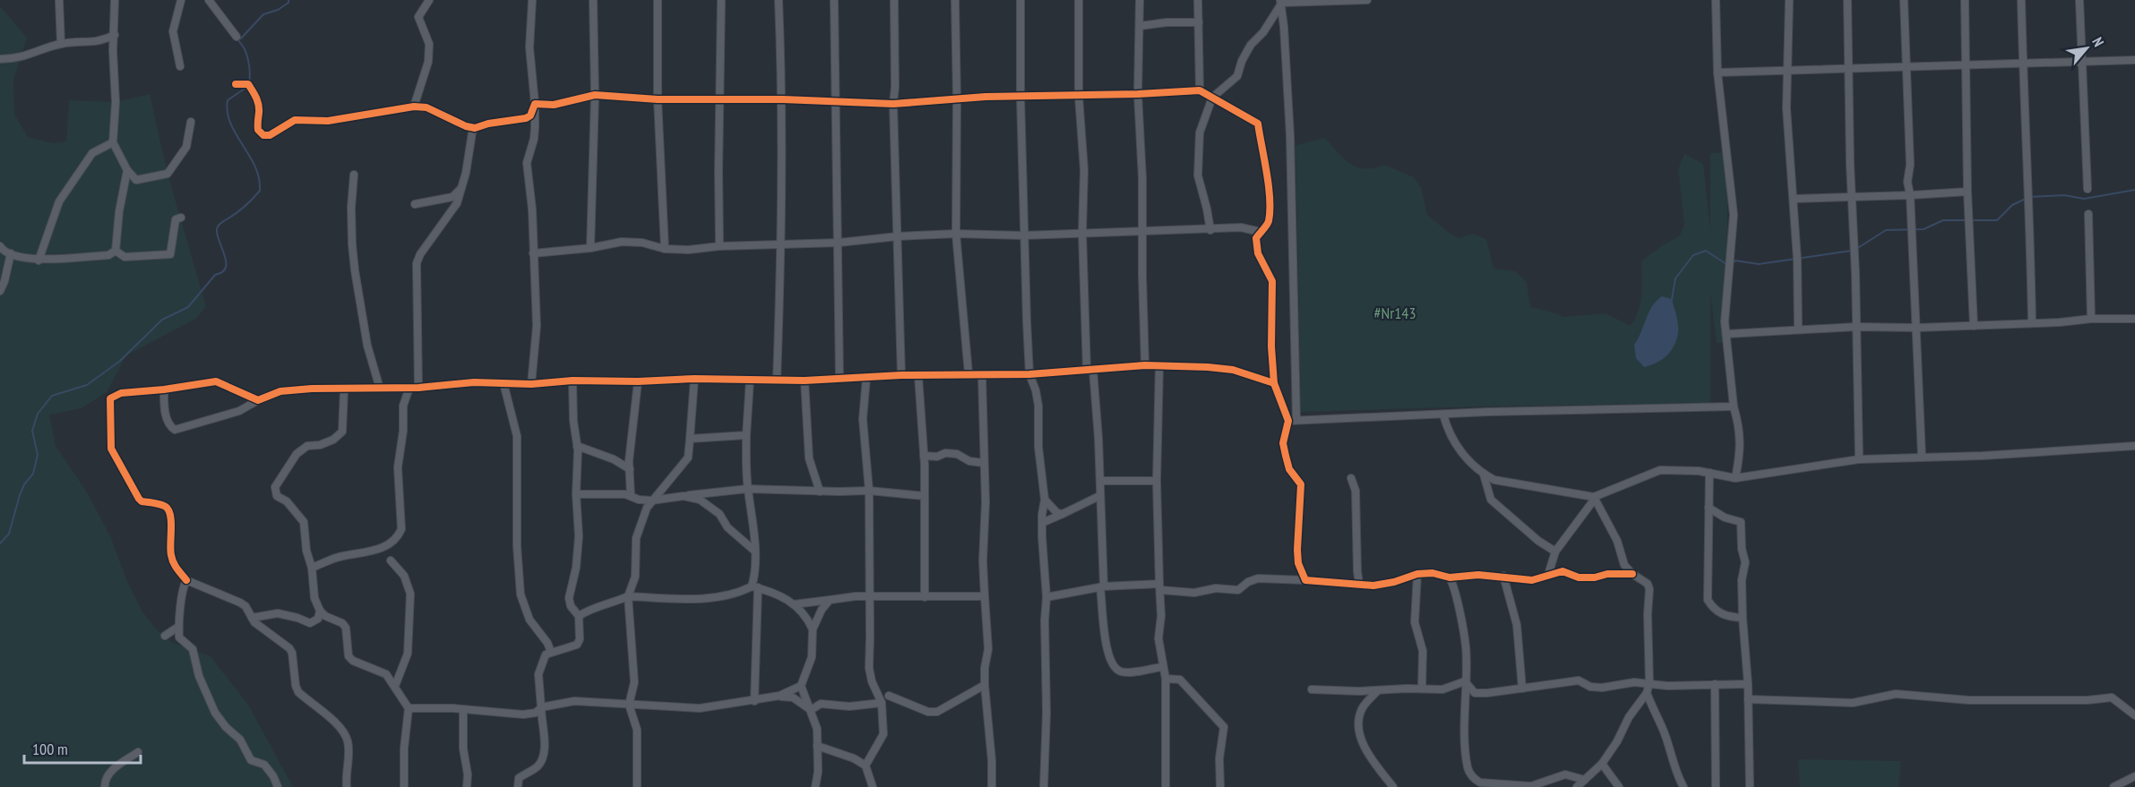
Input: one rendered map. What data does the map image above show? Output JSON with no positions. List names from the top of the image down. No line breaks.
{"parks":["#Nr143"],"scale_bar":"100 m","north":"top right"}
